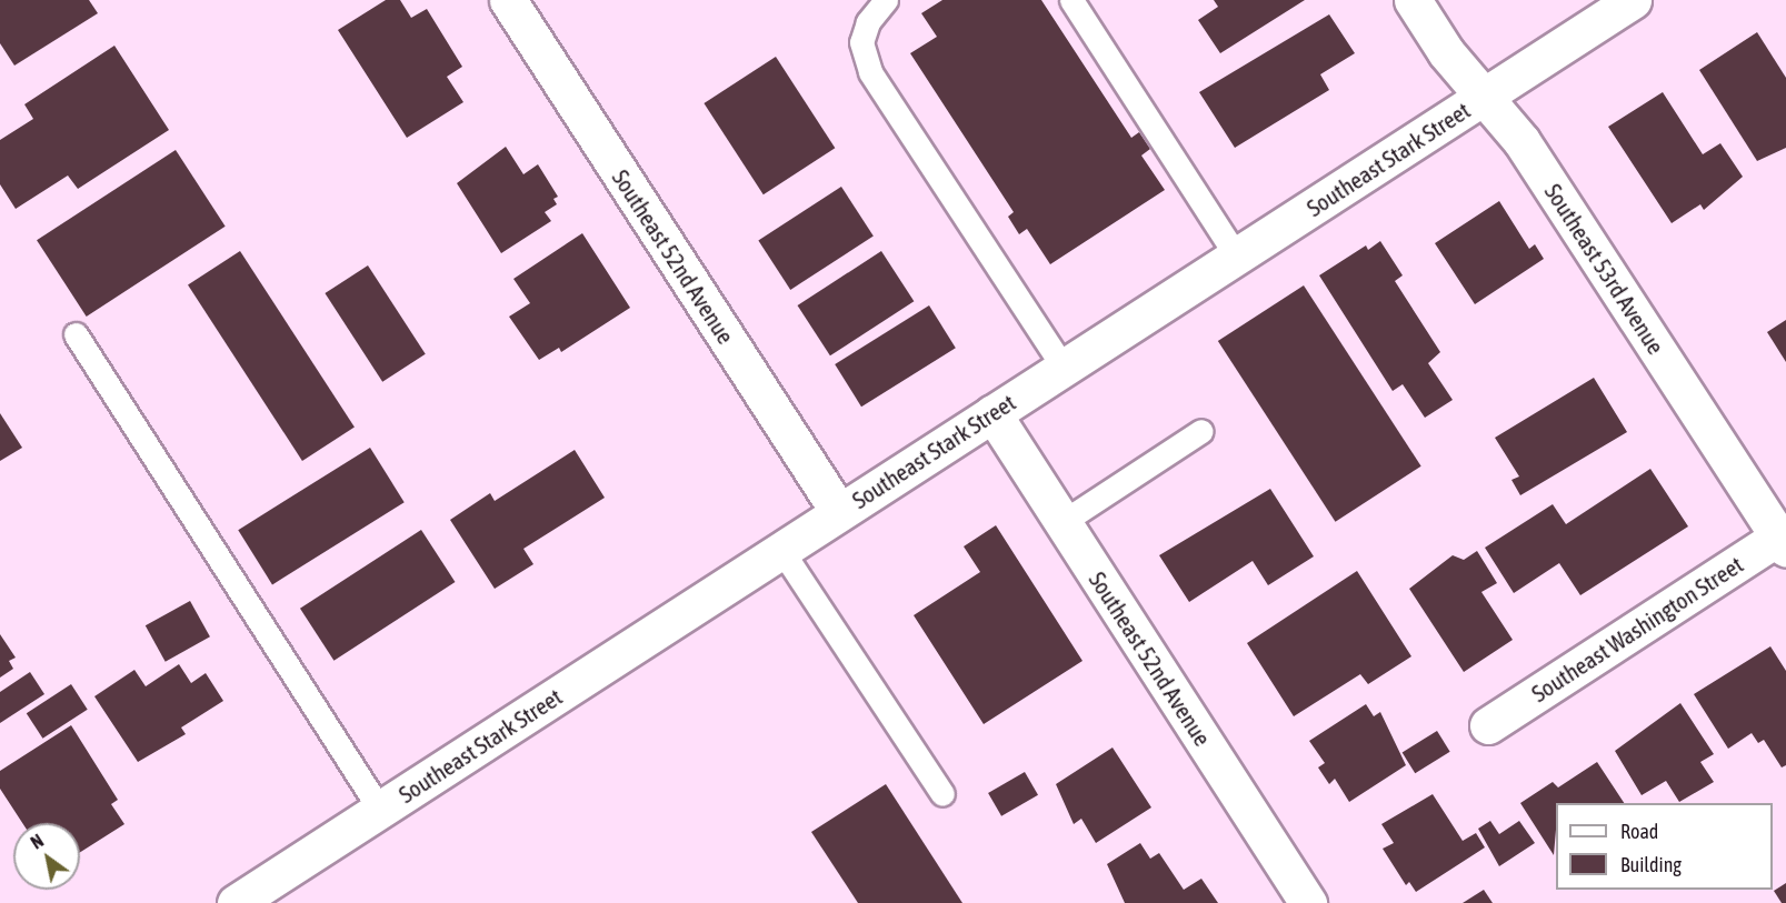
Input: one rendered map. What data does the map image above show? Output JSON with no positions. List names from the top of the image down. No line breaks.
{"streets":{"street":["Southeast Stark Street","Southeast 52nd Avenue","Southeast 53rd Avenue","Southeast Washington Street"]},"crossings":[["Southeast Stark Street","Southeast 52nd Avenue"],["Southeast Stark Street","Southeast 53rd Avenue"],["Southeast 53rd Avenue","Southeast Washington Street"]],"legend":["Road","Building"],"north":"top left"}
